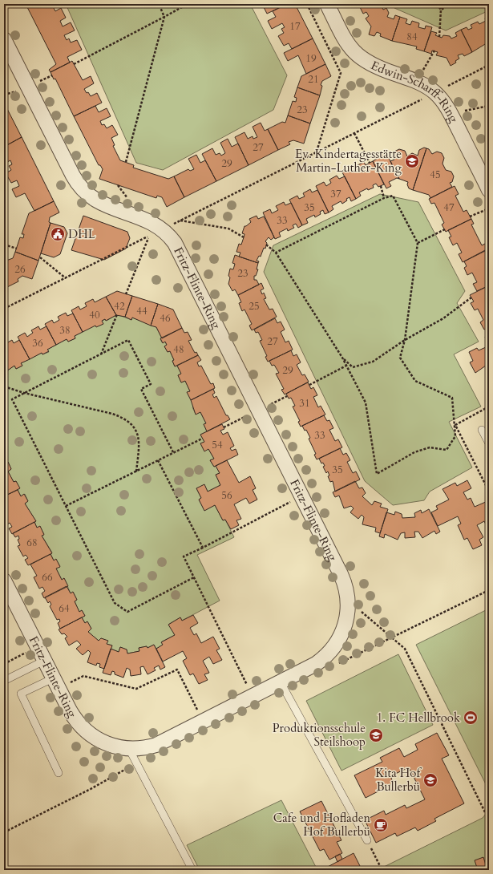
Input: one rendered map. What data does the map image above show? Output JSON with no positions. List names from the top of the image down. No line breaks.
{"streets":{"street":["Edwin-Scharff-Ring","Fritz-Flinte-Ring"]},"places":{"school or university":["Ev. Kindertagesstätte Martin-Luther-King","Produktionsschule Steilshoop","Kita Hof Bullerbü"],"public building":["DHL"],"sports":["1. FC Hellbrook"],"cafe":["Cafe und Hofladen Hof Bullerbü"]},"house_numbers":["17","84","19","21","23","27","29","45","37","35","47","33","26","23","42","25","44","40","46","38","27","36","48","29","31","33","54","35","56","68","66","64"]}
